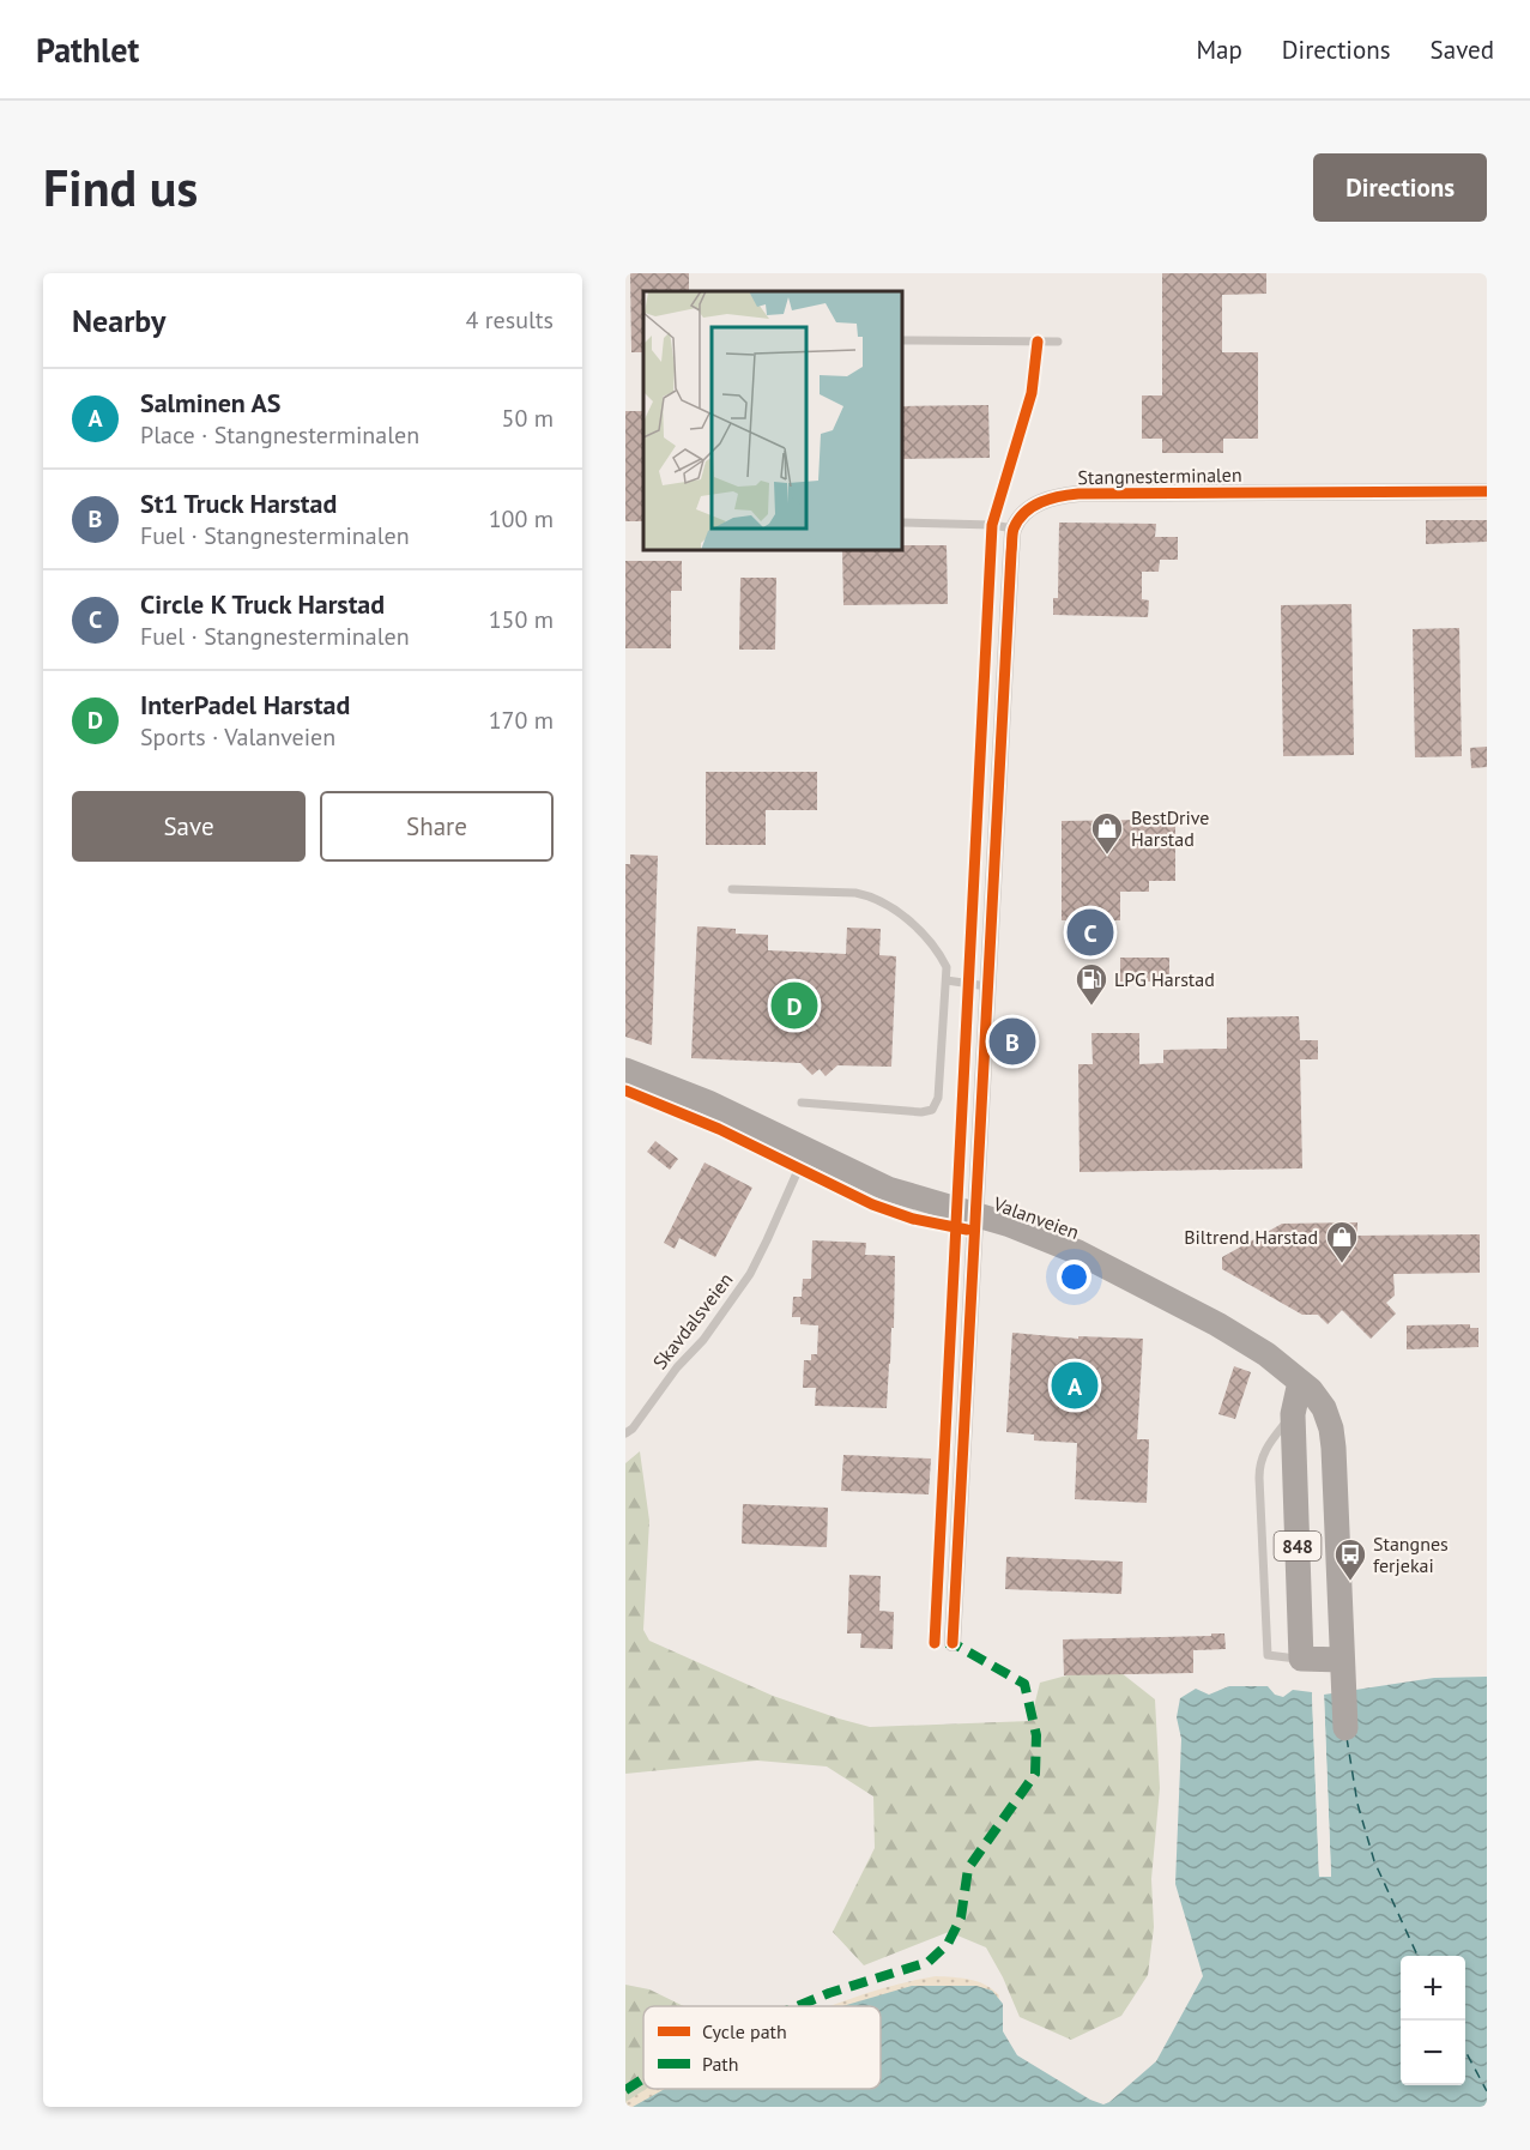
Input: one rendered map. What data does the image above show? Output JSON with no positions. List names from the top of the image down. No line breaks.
{"streets":{"main road":["Valanveien","848"],"street":["Stangnesterminalen"],"lane":["Skavdalsveien"]},"crossings":[["Valanveien","Skavdalsveien"],["Valanveien","848"]],"places":{"shop":["BestDrive Harstad","Biltrend Harstad"],"fuel station":["LPG Harstad"],"bus stop":["Stangnes ferjekai"]},"legend":["Cycle path","Path"],"page":{"header":"Pathlet","nav":["Map","Directions","Saved"],"buttons":["Directions",["Save","Share"]],"title":"Find us","heading":["Nearby","4 results"],"list":[{"mark":"A","name":"Salminen AS","note":"Place · Stangnesterminalen","value":"50 m"},{"mark":"B","name":"St1 Truck Harstad","note":"Fuel · Stangnesterminalen","value":"100 m"},{"mark":"C","name":"Circle K Truck Harstad","note":"Fuel · Stangnesterminalen","value":"150 m"},{"mark":"D","name":"InterPadel Harstad","note":"Sports · Valanveien","value":"170 m"}],"pins":["C","D","B","A"],"map_buttons":["+","−"]}}
